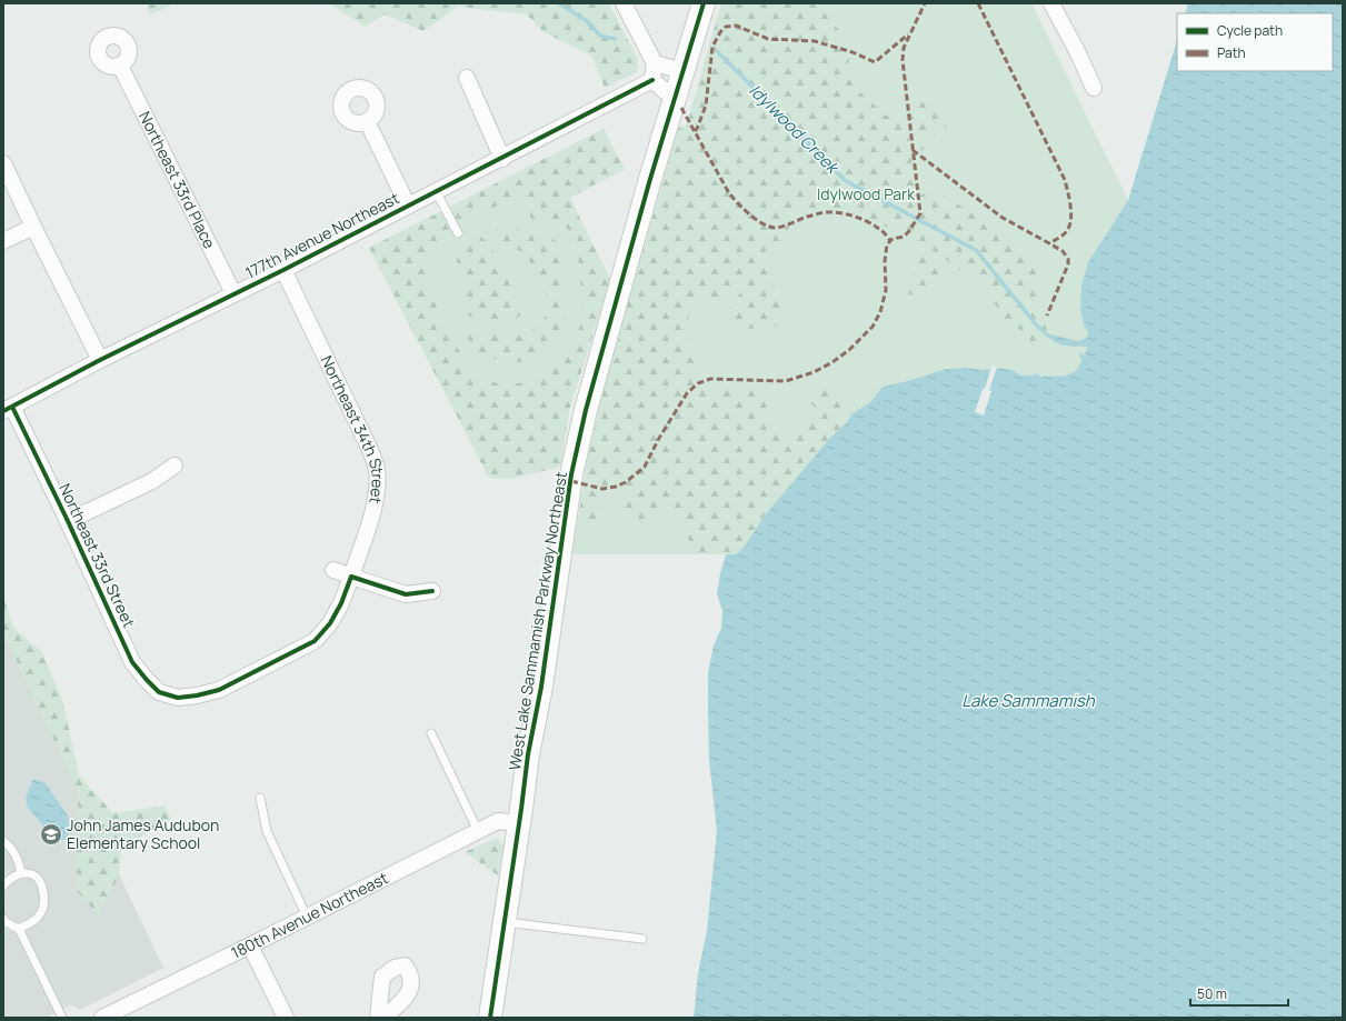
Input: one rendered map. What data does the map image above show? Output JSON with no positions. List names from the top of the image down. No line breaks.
{"streets":{"main road":["West Lake Sammamish Parkway Northeast"],"street":["Northeast 33rd Place","177th Avenue Northeast","Northeast 34th Street","Northeast 33rd Street","180th Avenue Northeast"]},"crossings":[["Northeast 33rd Place","177th Avenue Northeast"],["177th Avenue Northeast","Northeast 34th Street"],["177th Avenue Northeast","Northeast 33rd Street"],["Northeast 34th Street","Northeast 33rd Street"],["West Lake Sammamish Parkway Northeast","180th Avenue Northeast"]],"water":["Idylwood Creek","Lake Sammamish"],"parks":["Idylwood Park"],"places":{"school or university":["John James Audubon Elementary School"]},"legend":["Cycle path","Path"],"scale_bar":"50 m"}
